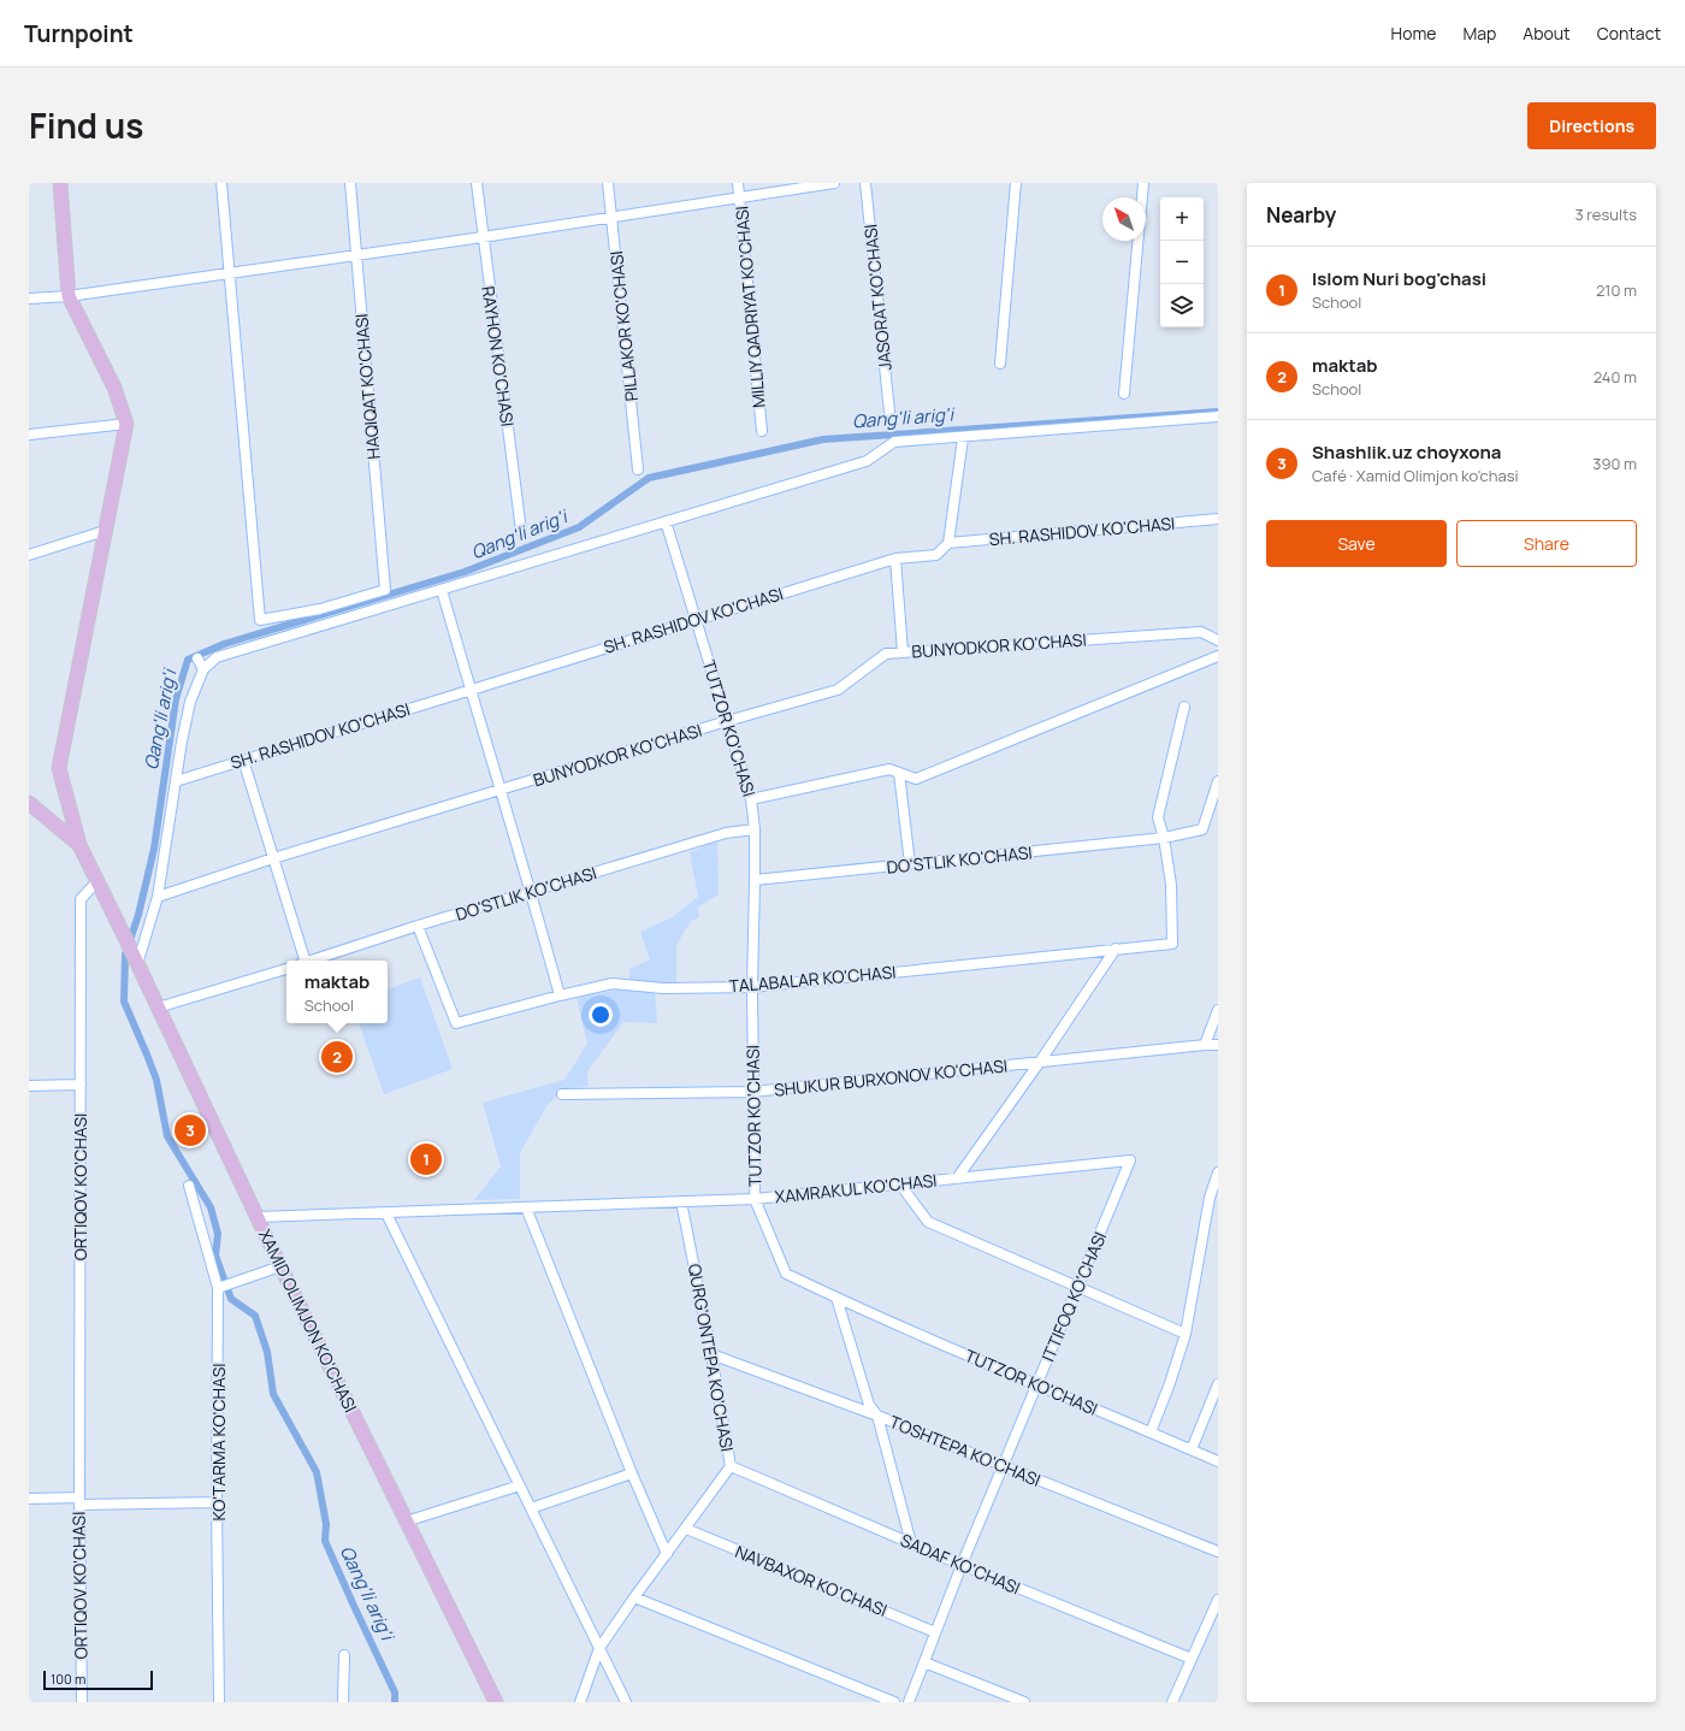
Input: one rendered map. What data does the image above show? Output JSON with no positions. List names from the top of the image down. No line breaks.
{"streets":{"main road":["XAMID OLIMJON KO'CHASI"],"street":["JASORAT KO'CHASI","MILLIY QADRIYAT KO'CHASI","PILLAKOR KO'CHASI","RAYHON KO'CHASI","HAQIQAT KO'CHASI","SH. RASHIDOV KO'CHASI","BUNYODKOR KO'CHASI","TUTZOR KO'CHASI","DO'STLIK KO'CHASI","TALABALAR KO'CHASI","SHUKUR BURXONOV KO'CHASI","ORTIQOV KO'CHASI","XAMRAKUL KO'CHASI","ITTIFOQ KO'CHASI","QURG'ONTEPA KO'CHASI","KO'TARMA KO'CHASI","TOSHTEPA KO'CHASI","SADAF KO'CHASI","NAVBAXOR KO'CHASI"]},"crossings":[["SH. RASHIDOV KO'CHASI","TUTZOR KO'CHASI"],["BUNYODKOR KO'CHASI","TUTZOR KO'CHASI"],["TUTZOR KO'CHASI","DO'STLIK KO'CHASI"],["TUTZOR KO'CHASI","TALABALAR KO'CHASI"],["TUTZOR KO'CHASI","SHUKUR BURXONOV KO'CHASI"],["TUTZOR KO'CHASI","XAMRAKUL KO'CHASI"],["TUTZOR KO'CHASI","ITTIFOQ KO'CHASI"],["DO'STLIK KO'CHASI","TALABALAR KO'CHASI"],["ORTIQOV KO'CHASI","XAMID OLIMJON KO'CHASI"],["XAMRAKUL KO'CHASI","ITTIFOQ KO'CHASI"],["XAMRAKUL KO'CHASI","XAMID OLIMJON KO'CHASI"],["XAMRAKUL KO'CHASI","QURG'ONTEPA KO'CHASI"],["ITTIFOQ KO'CHASI","TOSHTEPA KO'CHASI"],["ITTIFOQ KO'CHASI","SADAF KO'CHASI"],["ITTIFOQ KO'CHASI","NAVBAXOR KO'CHASI"],["QURG'ONTEPA KO'CHASI","TOSHTEPA KO'CHASI"],["QURG'ONTEPA KO'CHASI","SADAF KO'CHASI"],["QURG'ONTEPA KO'CHASI","NAVBAXOR KO'CHASI"]],"water":["Qang'li arig'i"],"scale_bar":"100 m","north":"top left","page":{"header":"Turnpoint","nav":["Home","Map","About","Contact"],"title":"Find us","buttons":["Directions",["Save","Share"]],"heading":["Nearby","3 results"],"map_buttons":["+","−"],"list":[{"mark":"1","name":"Islom Nuri bog'chasi","note":"School","value":"210 m"},{"mark":"2","name":"maktab","note":"School","value":"240 m"},{"mark":"3","name":"Shashlik.uz choyxona","note":"Café · Xamid Olimjon ko'chasi","value":"390 m"}],"popup":["maktab","School"],"pins":["2","3","1"],"scale":"100 m"}}
